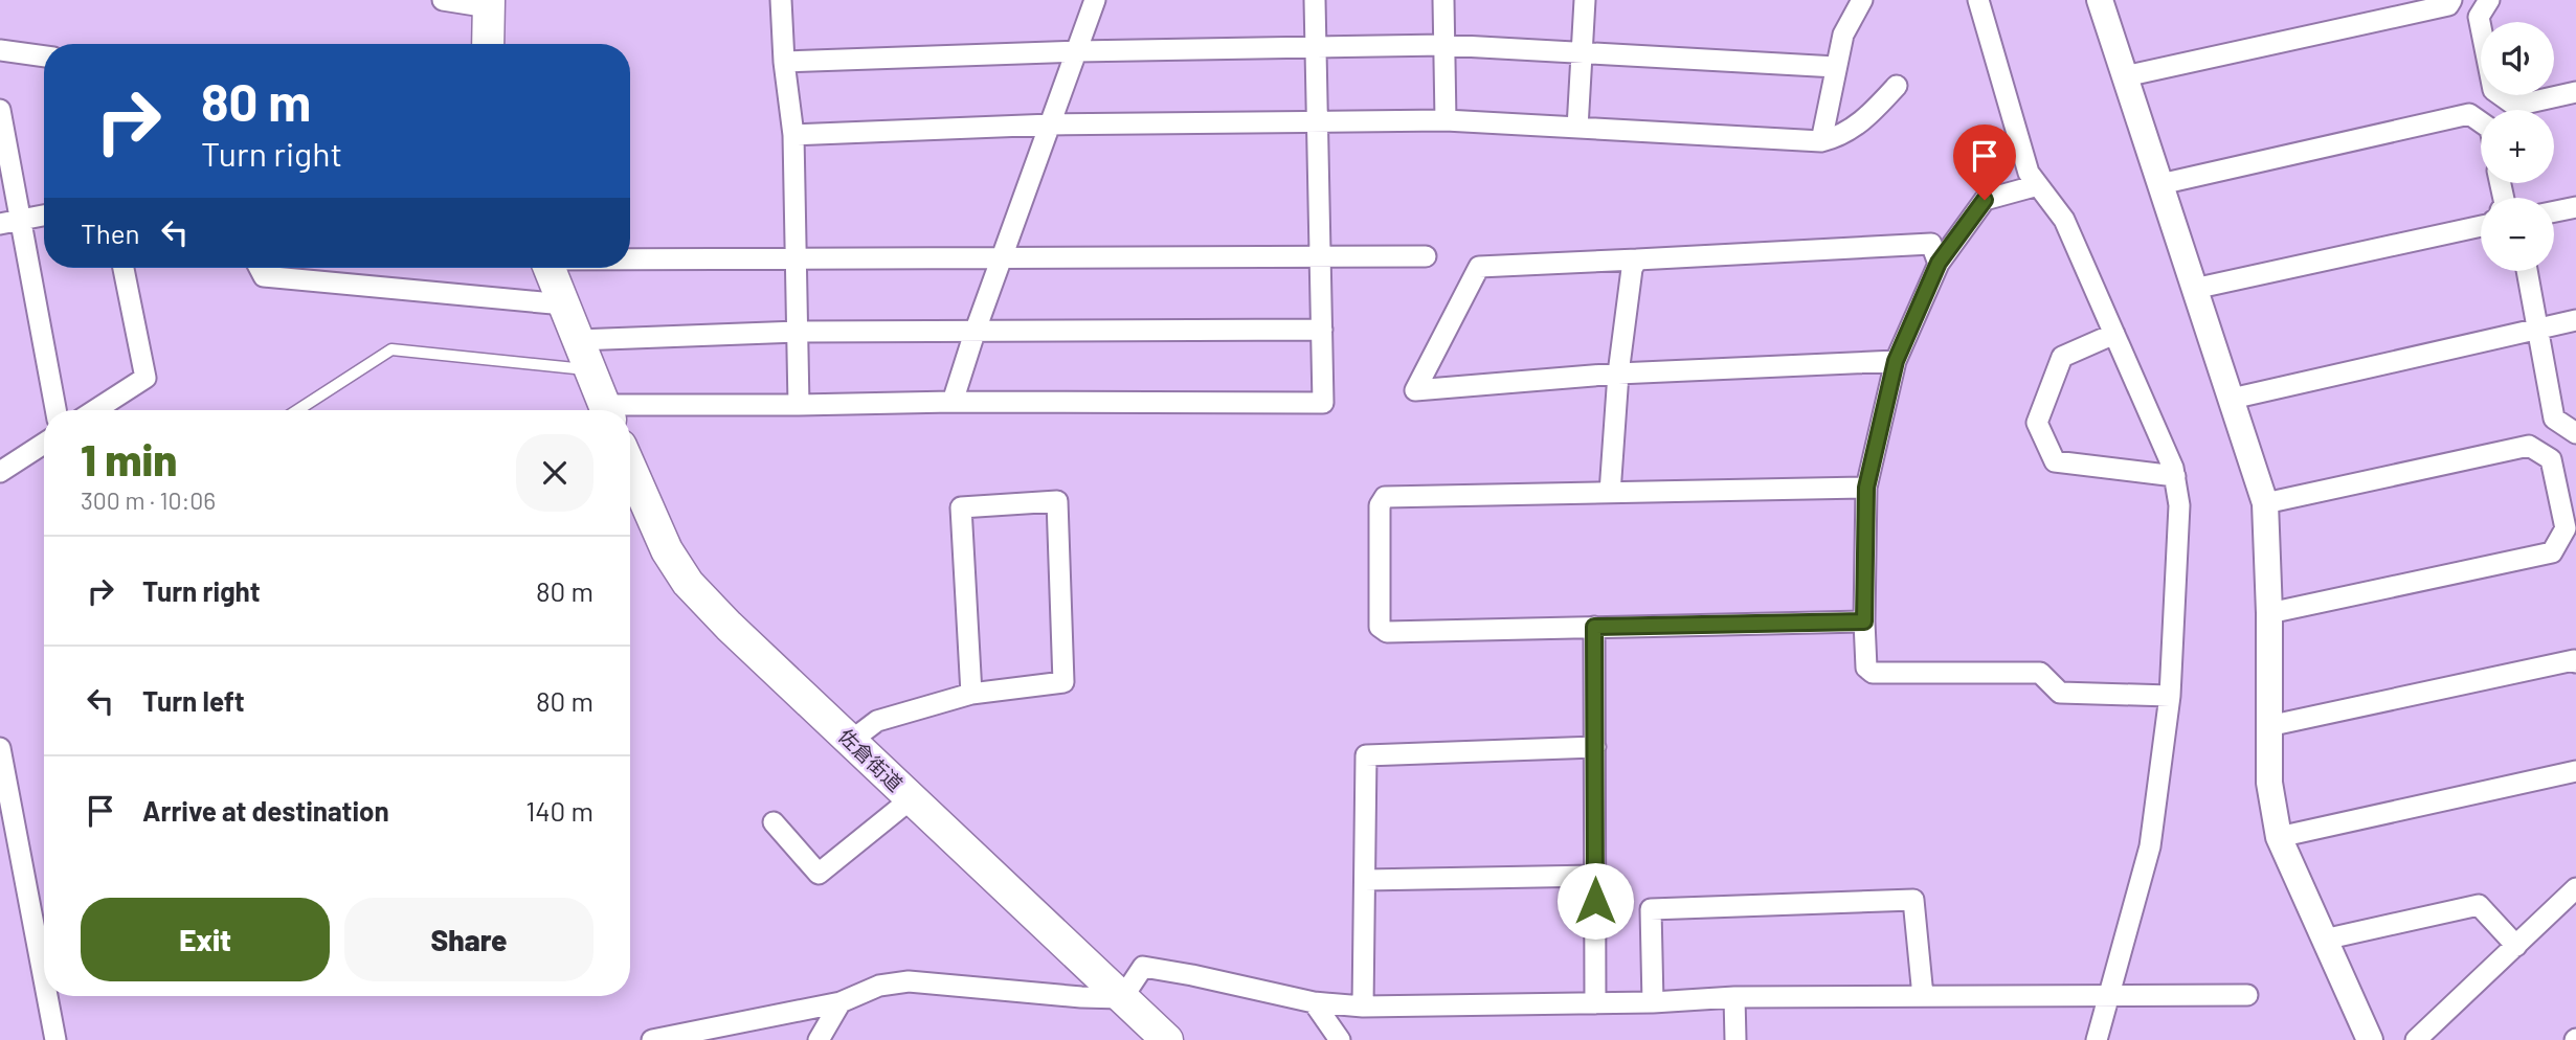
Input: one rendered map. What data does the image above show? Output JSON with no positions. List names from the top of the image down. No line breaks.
{"streets":{"main road":["佐倉街道"]},"page":{"map_buttons":["+","−"],"turn":["80 m","Turn right"],"then":"Then","heading":["1 min","300 m · 10:06"],"list":[{"name":"Turn right","value":"80 m"},{"name":"Turn left","value":"80 m"},{"name":"Arrive at destination","value":"140 m"}],"buttons":["Exit","Share"]}}
